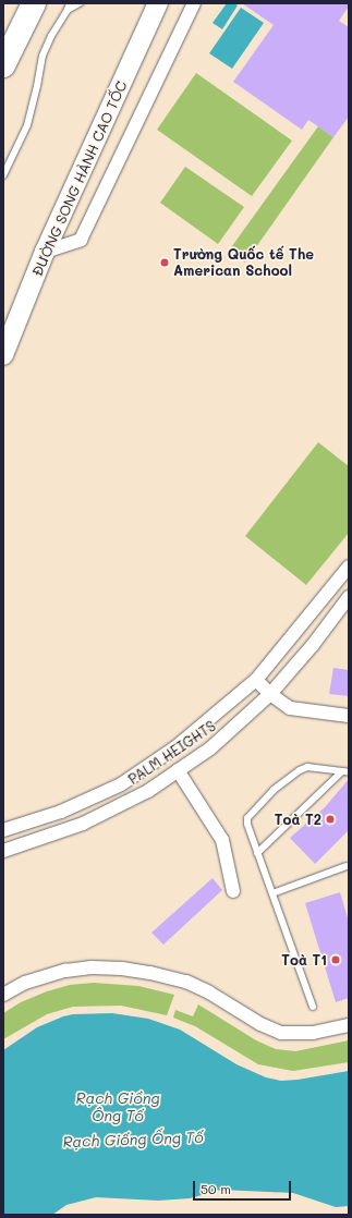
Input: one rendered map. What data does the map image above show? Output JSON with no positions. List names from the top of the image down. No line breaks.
{"streets":{"main road":["ĐƯỜNG SONG HÀNH CAO TỐC"],"street":["PALM HEIGHTS"]},"water":["Rạch Giồng Ông Tố","Rạch Giống Ống Tố"],"places":["Trường Quốc tế The American School","Toà T2","Toà T1"],"scale_bar":"50 m"}
